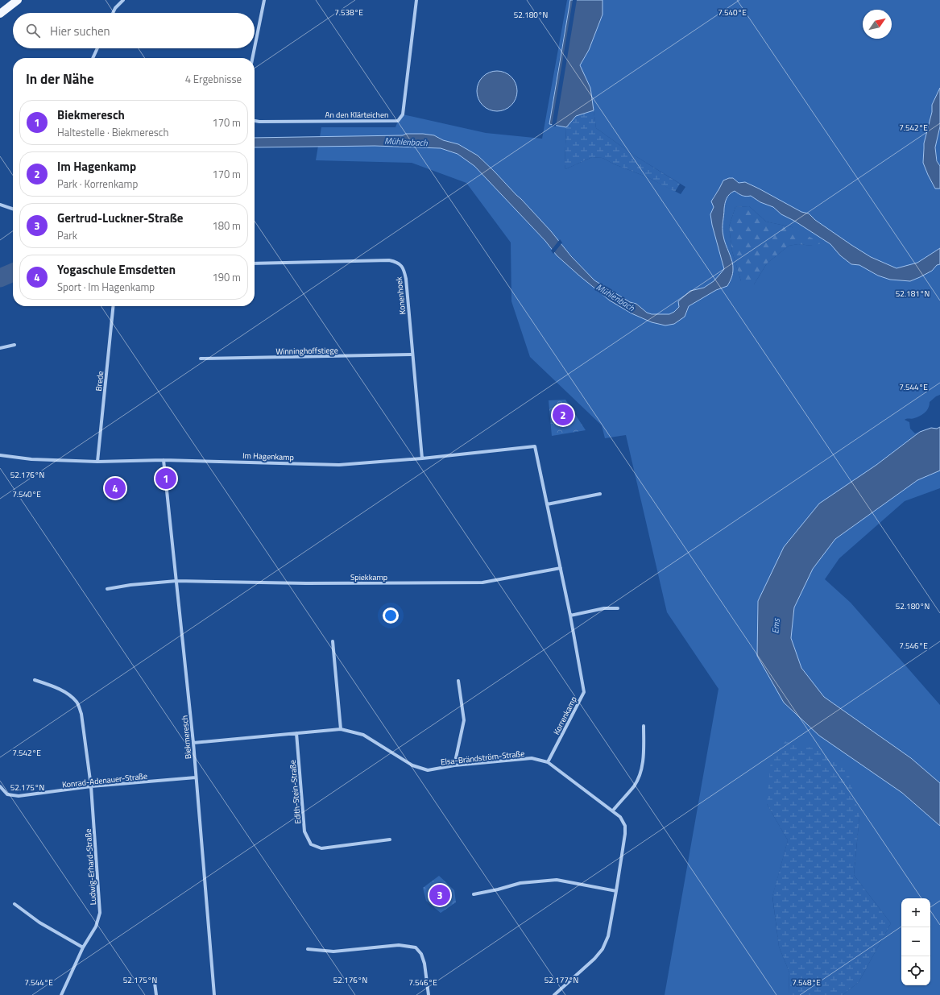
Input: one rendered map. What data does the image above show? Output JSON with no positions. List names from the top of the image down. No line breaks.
{"streets":{"street":["An den Klärteichen","Konenhoek","Winninghoffstiege","Brede","Im Hagenkamp","Spiekkamp","Korrenkamp","Biekmeresch","Elsa-Brändström-Straße","Konrad-Adenauer-Straße","Edith-Stein-Straße","Ludwig-Erhard-Straße"]},"crossings":[["Konenhoek","Winninghoffstiege"],["Konenhoek","Im Hagenkamp"],["Brede","Im Hagenkamp"],["Im Hagenkamp","Korrenkamp"],["Im Hagenkamp","Biekmeresch"],["Spiekkamp","Korrenkamp"],["Spiekkamp","Biekmeresch"],["Korrenkamp","Elsa-Brändström-Straße"],["Biekmeresch","Elsa-Brändström-Straße"],["Biekmeresch","Konrad-Adenauer-Straße"],["Elsa-Brändström-Straße","Edith-Stein-Straße"],["Konrad-Adenauer-Straße","Ludwig-Erhard-Straße"]],"water":["Mühlenbach","Ems"],"north":"top right","page":{"search":"Hier suchen","heading":["In der Nähe","4 Ergebnisse"],"list":[{"mark":"1","name":"Biekmeresch","note":"Haltestelle · Biekmeresch","value":"170 m"},{"mark":"2","name":"Im Hagenkamp","note":"Park · Korrenkamp","value":"170 m"},{"mark":"3","name":"Gertrud-Luckner-Straße","note":"Park","value":"180 m"},{"mark":"4","name":"Yogaschule Emsdetten","note":"Sport · Im Hagenkamp","value":"190 m"}],"pins":["2","1","4","3"],"map_buttons":["+","−"]},"coordinates":["7.538°E","7.540°E","52.180°N","7.542°E","52.181°N","7.544°E","52.176°N","7.546°E","52.175°N","52.177°N","7.548°E"]}
